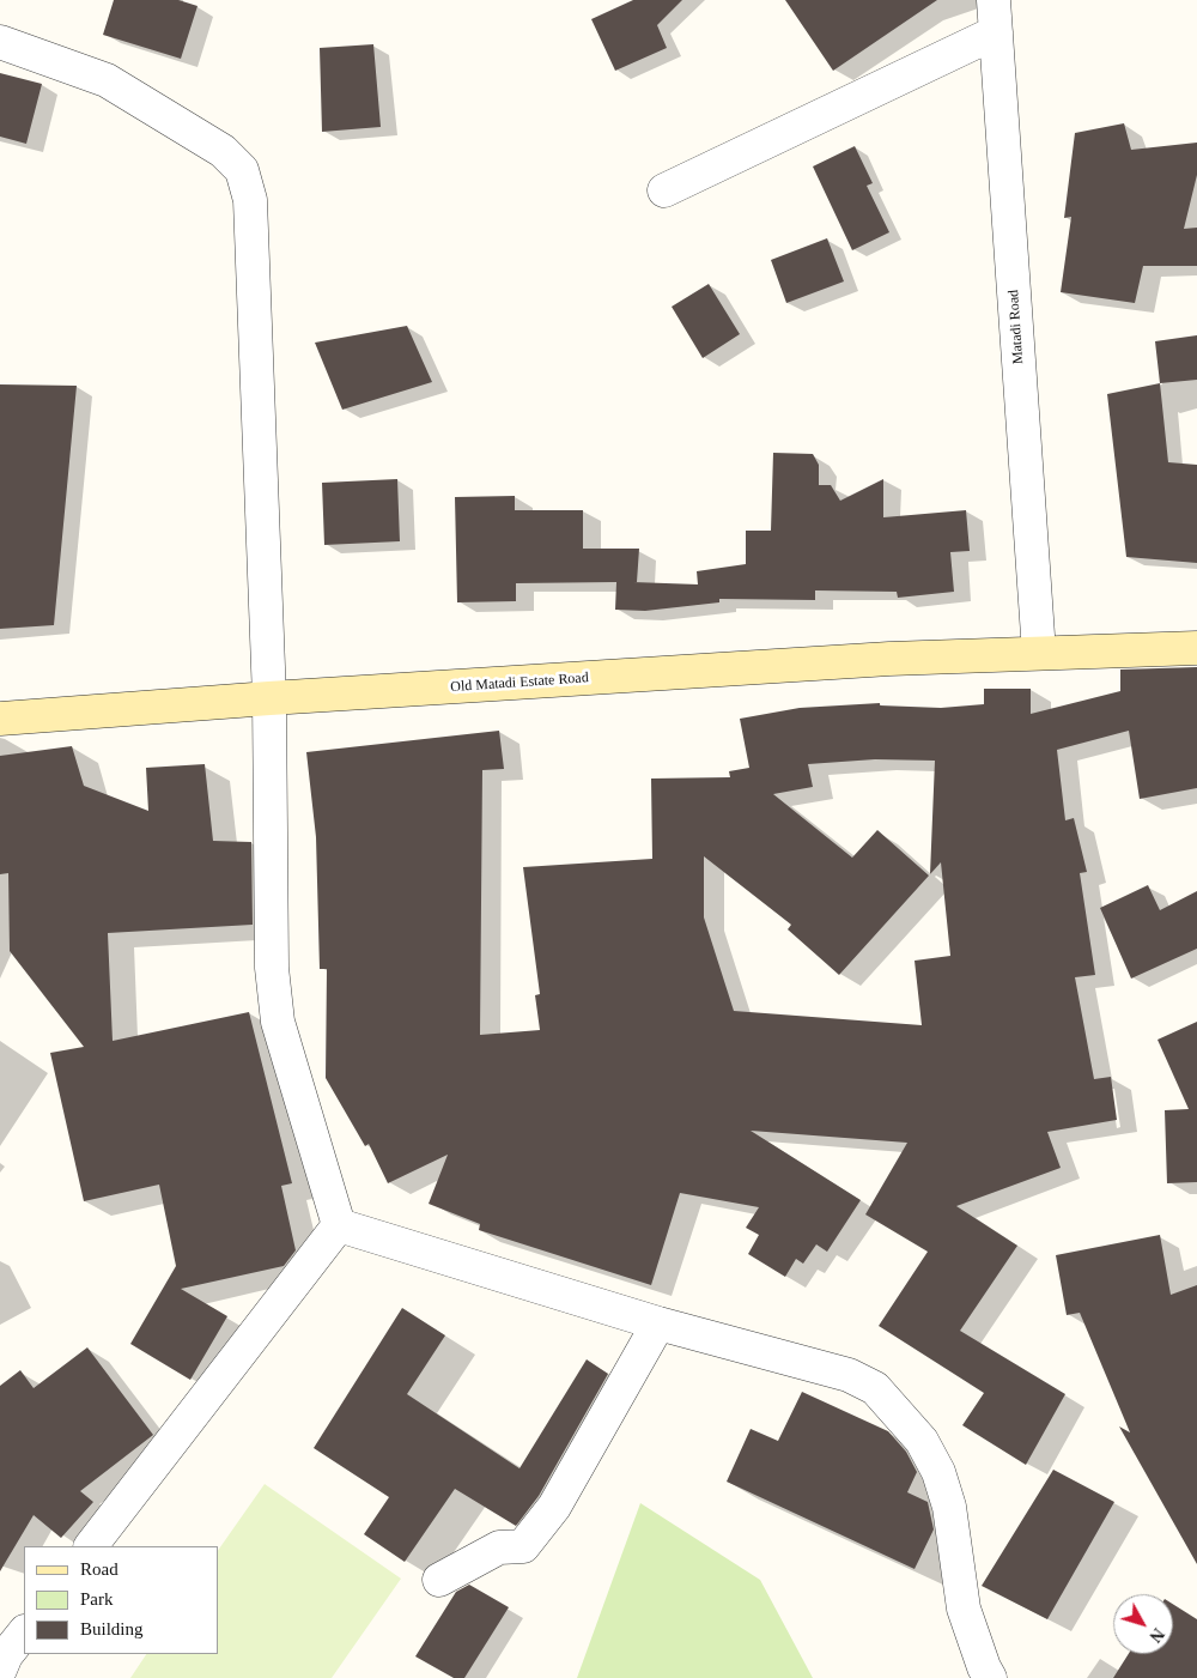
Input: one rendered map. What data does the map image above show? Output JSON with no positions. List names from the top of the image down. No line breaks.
{"streets":{"street":["Matadi Road","Old Matadi Estate Road"]},"crossings":[["Matadi Road","Old Matadi Estate Road"]],"legend":["Road","Park","Building"],"north":"bottom right"}
